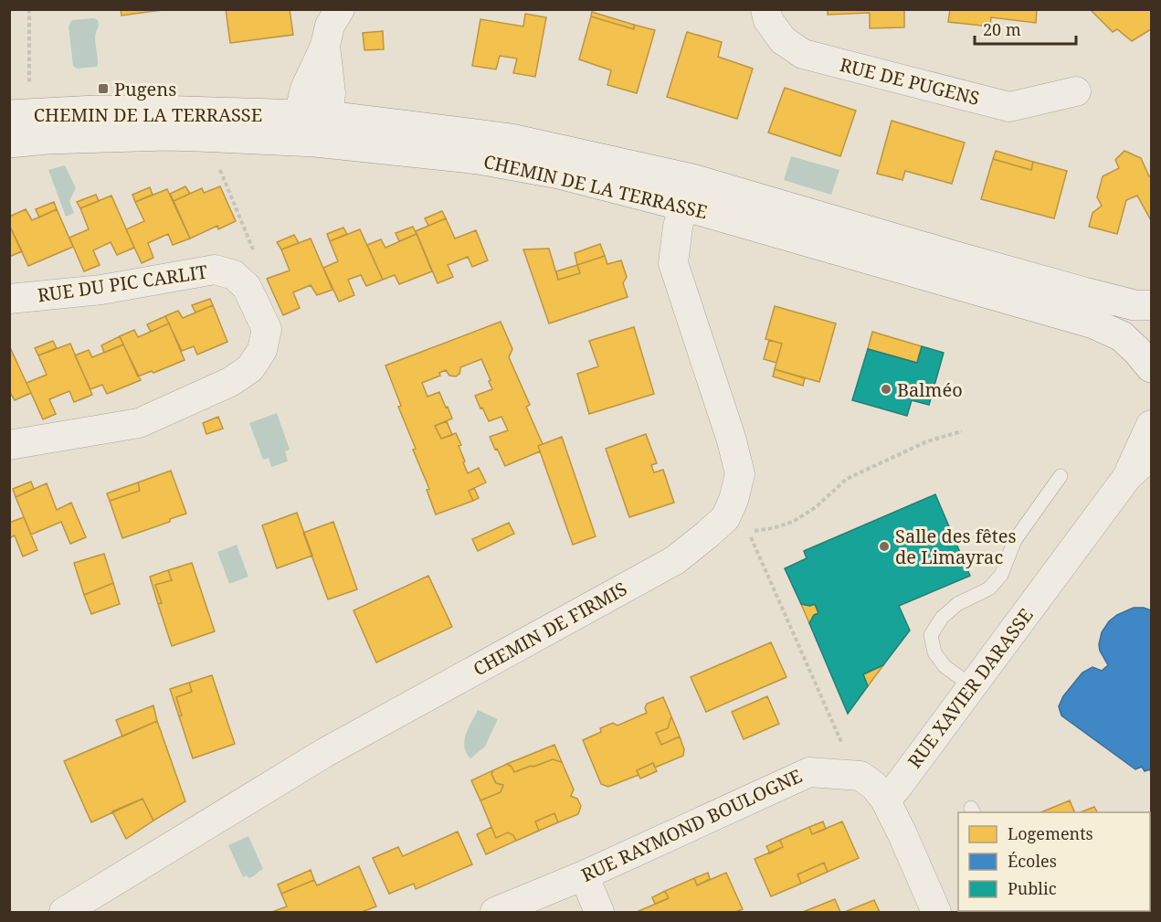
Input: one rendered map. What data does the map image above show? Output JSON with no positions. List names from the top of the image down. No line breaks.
{"streets":{"street":["RUE DE PUGENS","CHEMIN DE LA TERRASSE","RUE DU PIC CARLIT","CHEMIN DE FIRMIS","RUE XAVIER DARASSE","RUE RAYMOND BOULOGNE"]},"crossings":[["CHEMIN DE LA TERRASSE","CHEMIN DE FIRMIS"]],"places":{"transit":["Pugens"],"other":["Balméo","Salle des fêtes de Limayrac"]},"legend":["Logements","Écoles","Public"],"scale_bar":"20 m"}
